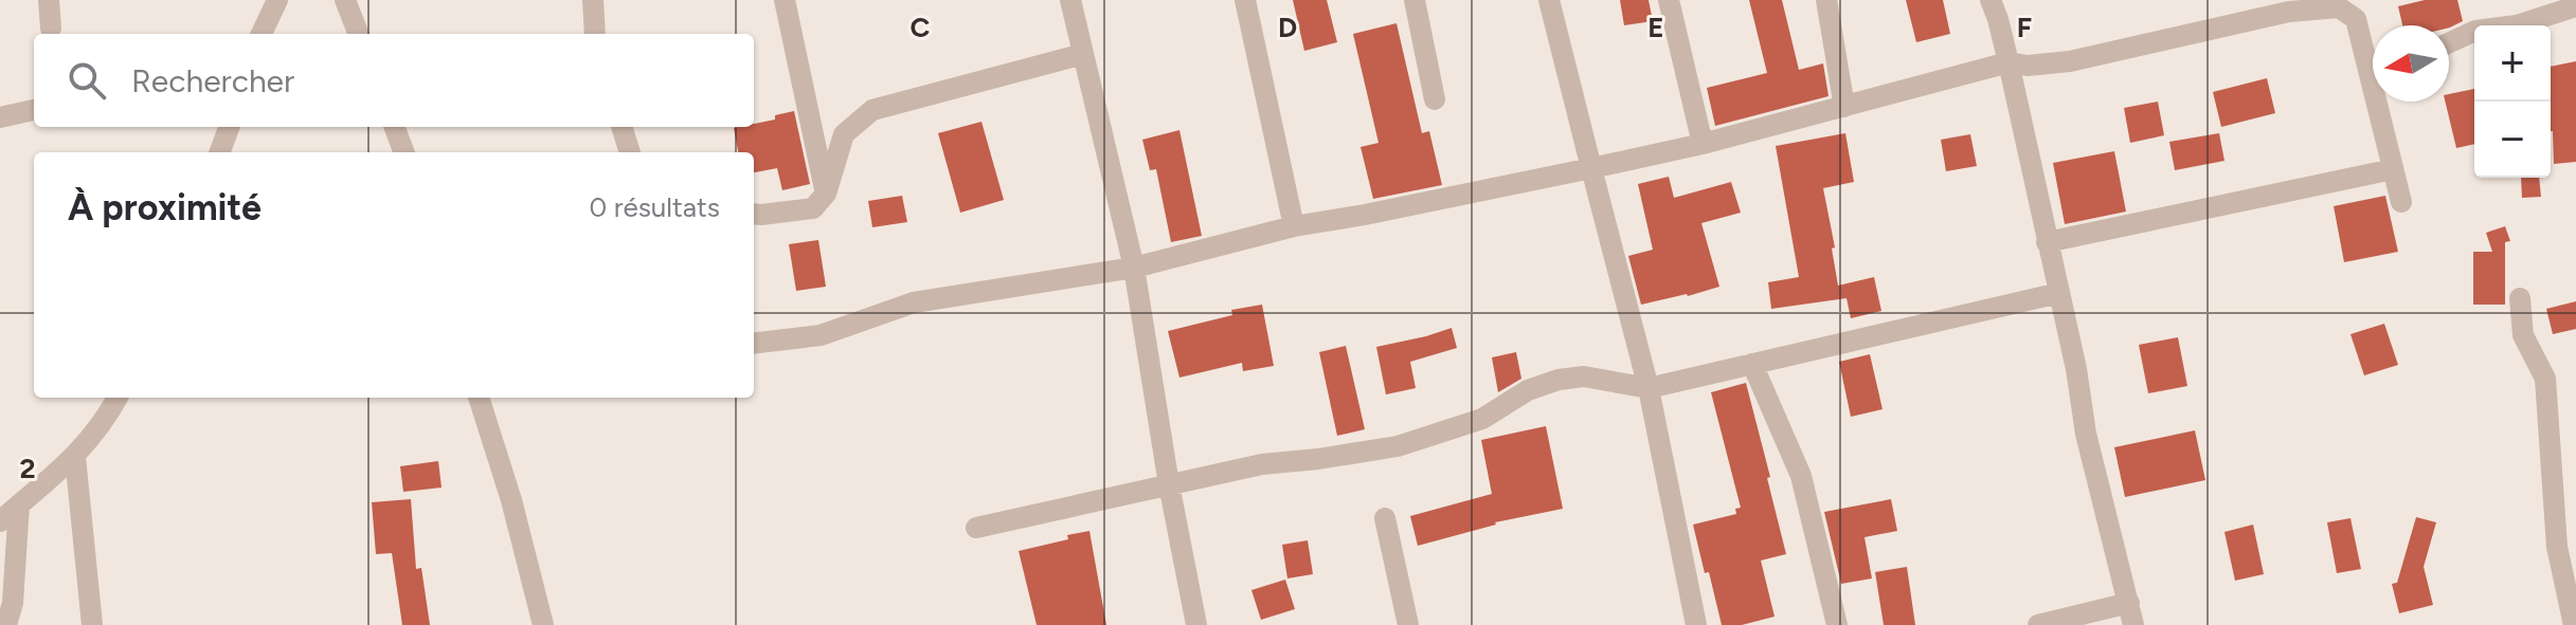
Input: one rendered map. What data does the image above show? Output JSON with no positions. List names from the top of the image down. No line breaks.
{"north":"left","page":{"map_buttons":["+","−"],"search":"Rechercher","heading":["À proximité","0 résultats"]},"grid":{"columns":["C","D","E","F"],"rows":["2"]}}
